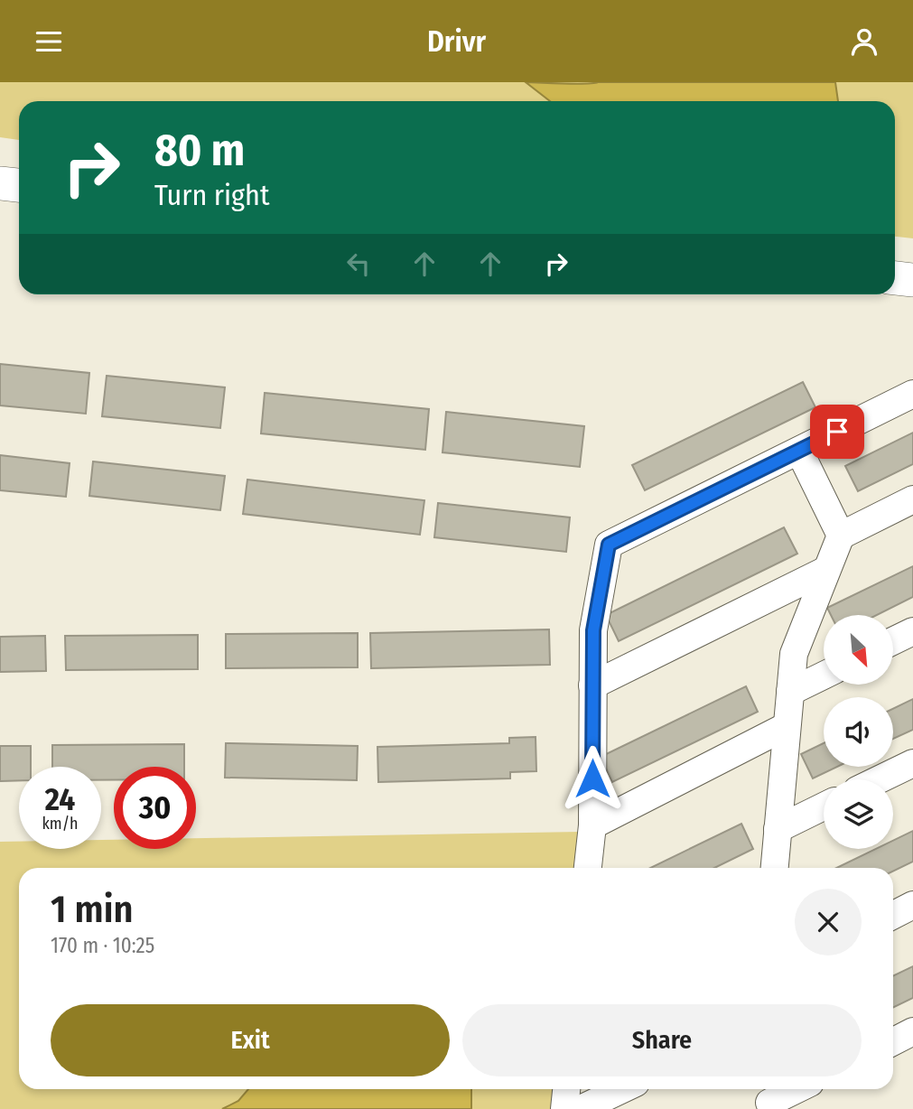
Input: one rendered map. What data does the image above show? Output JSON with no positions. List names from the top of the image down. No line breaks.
{"north":"bottom right","page":{"header":"Drivr","turn":["80 m","Turn right"],"speed":"24 km/h","limit":"30","heading":["1 min","170 m · 10:25"],"buttons":["Exit","Share"]}}
